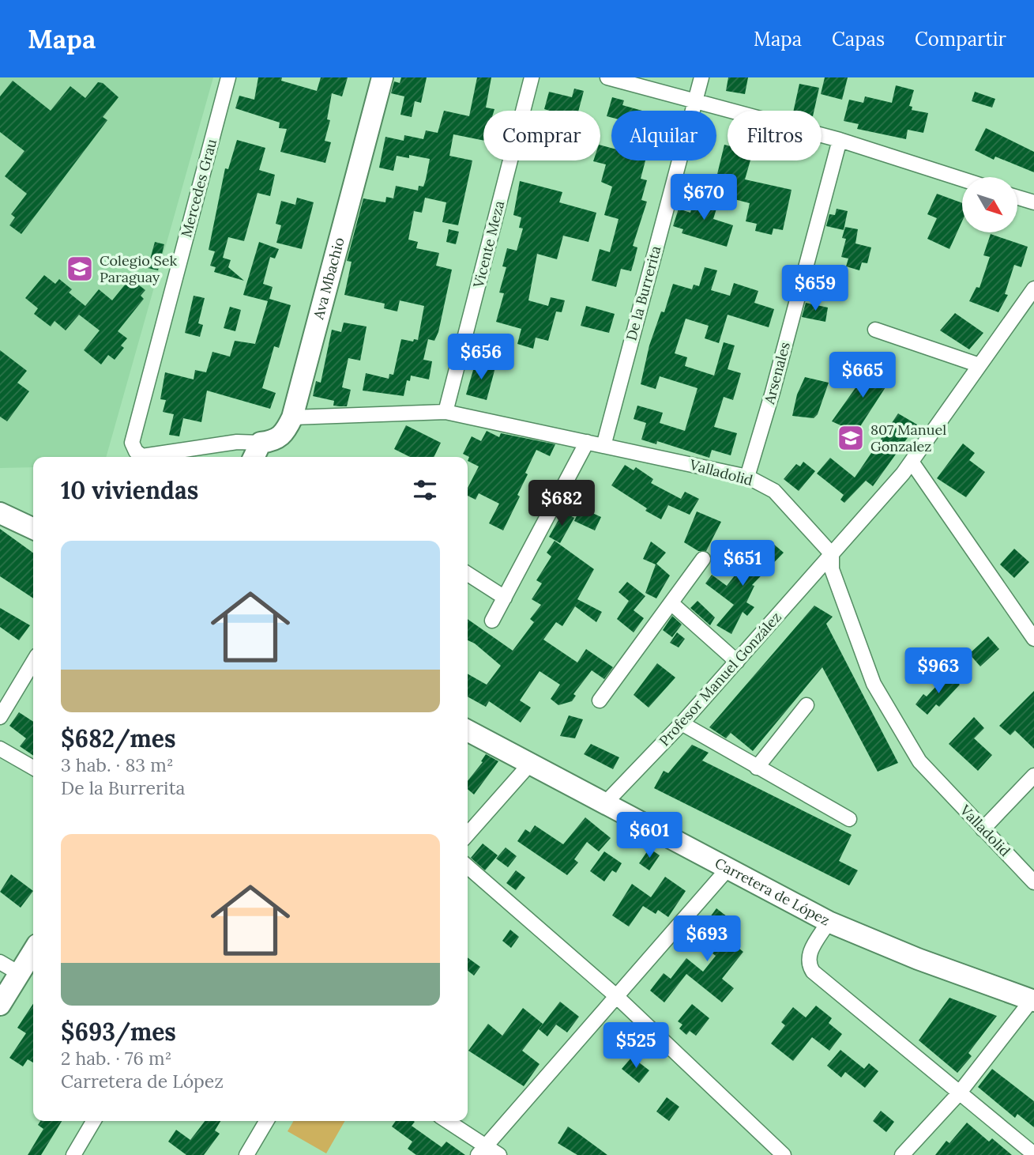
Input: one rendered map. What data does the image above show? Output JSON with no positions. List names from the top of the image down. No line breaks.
{"streets":{"main road":["Ava Mbachio","Carretera de López"],"street":["Mercedes Grau","Vicente Meza","De la Burrerita","Arsenales","Valladolid","Profesor Manuel González"]},"crossings":[["Mercedes Grau","Ava Mbachio"],["Vicente Meza","Valladolid"],["Ava Mbachio","Valladolid"],["De la Burrerita","Valladolid"],["Arsenales","Valladolid"],["Valladolid","Profesor Manuel González"],["Profesor Manuel González","Carretera de López"]],"places":{"school or university":["Colegio Sek Paraguay","807 Manuel Gonzalez"]},"north":"bottom right","page":{"header":"Mapa","nav":["Mapa","Capas","Compartir"],"chip":["Comprar","Alquilar","Filtros"],"price":["$670","$659","$656","$665","$682","$651","$963","$601","$693","$525"],"heading":"10 viviendas","list":[{"name":"$682/mes","note":"3 hab. · 83 m² · De la Burrerita"},{"name":"$693/mes","note":"2 hab. · 76 m² · Carretera de López"}]}}
